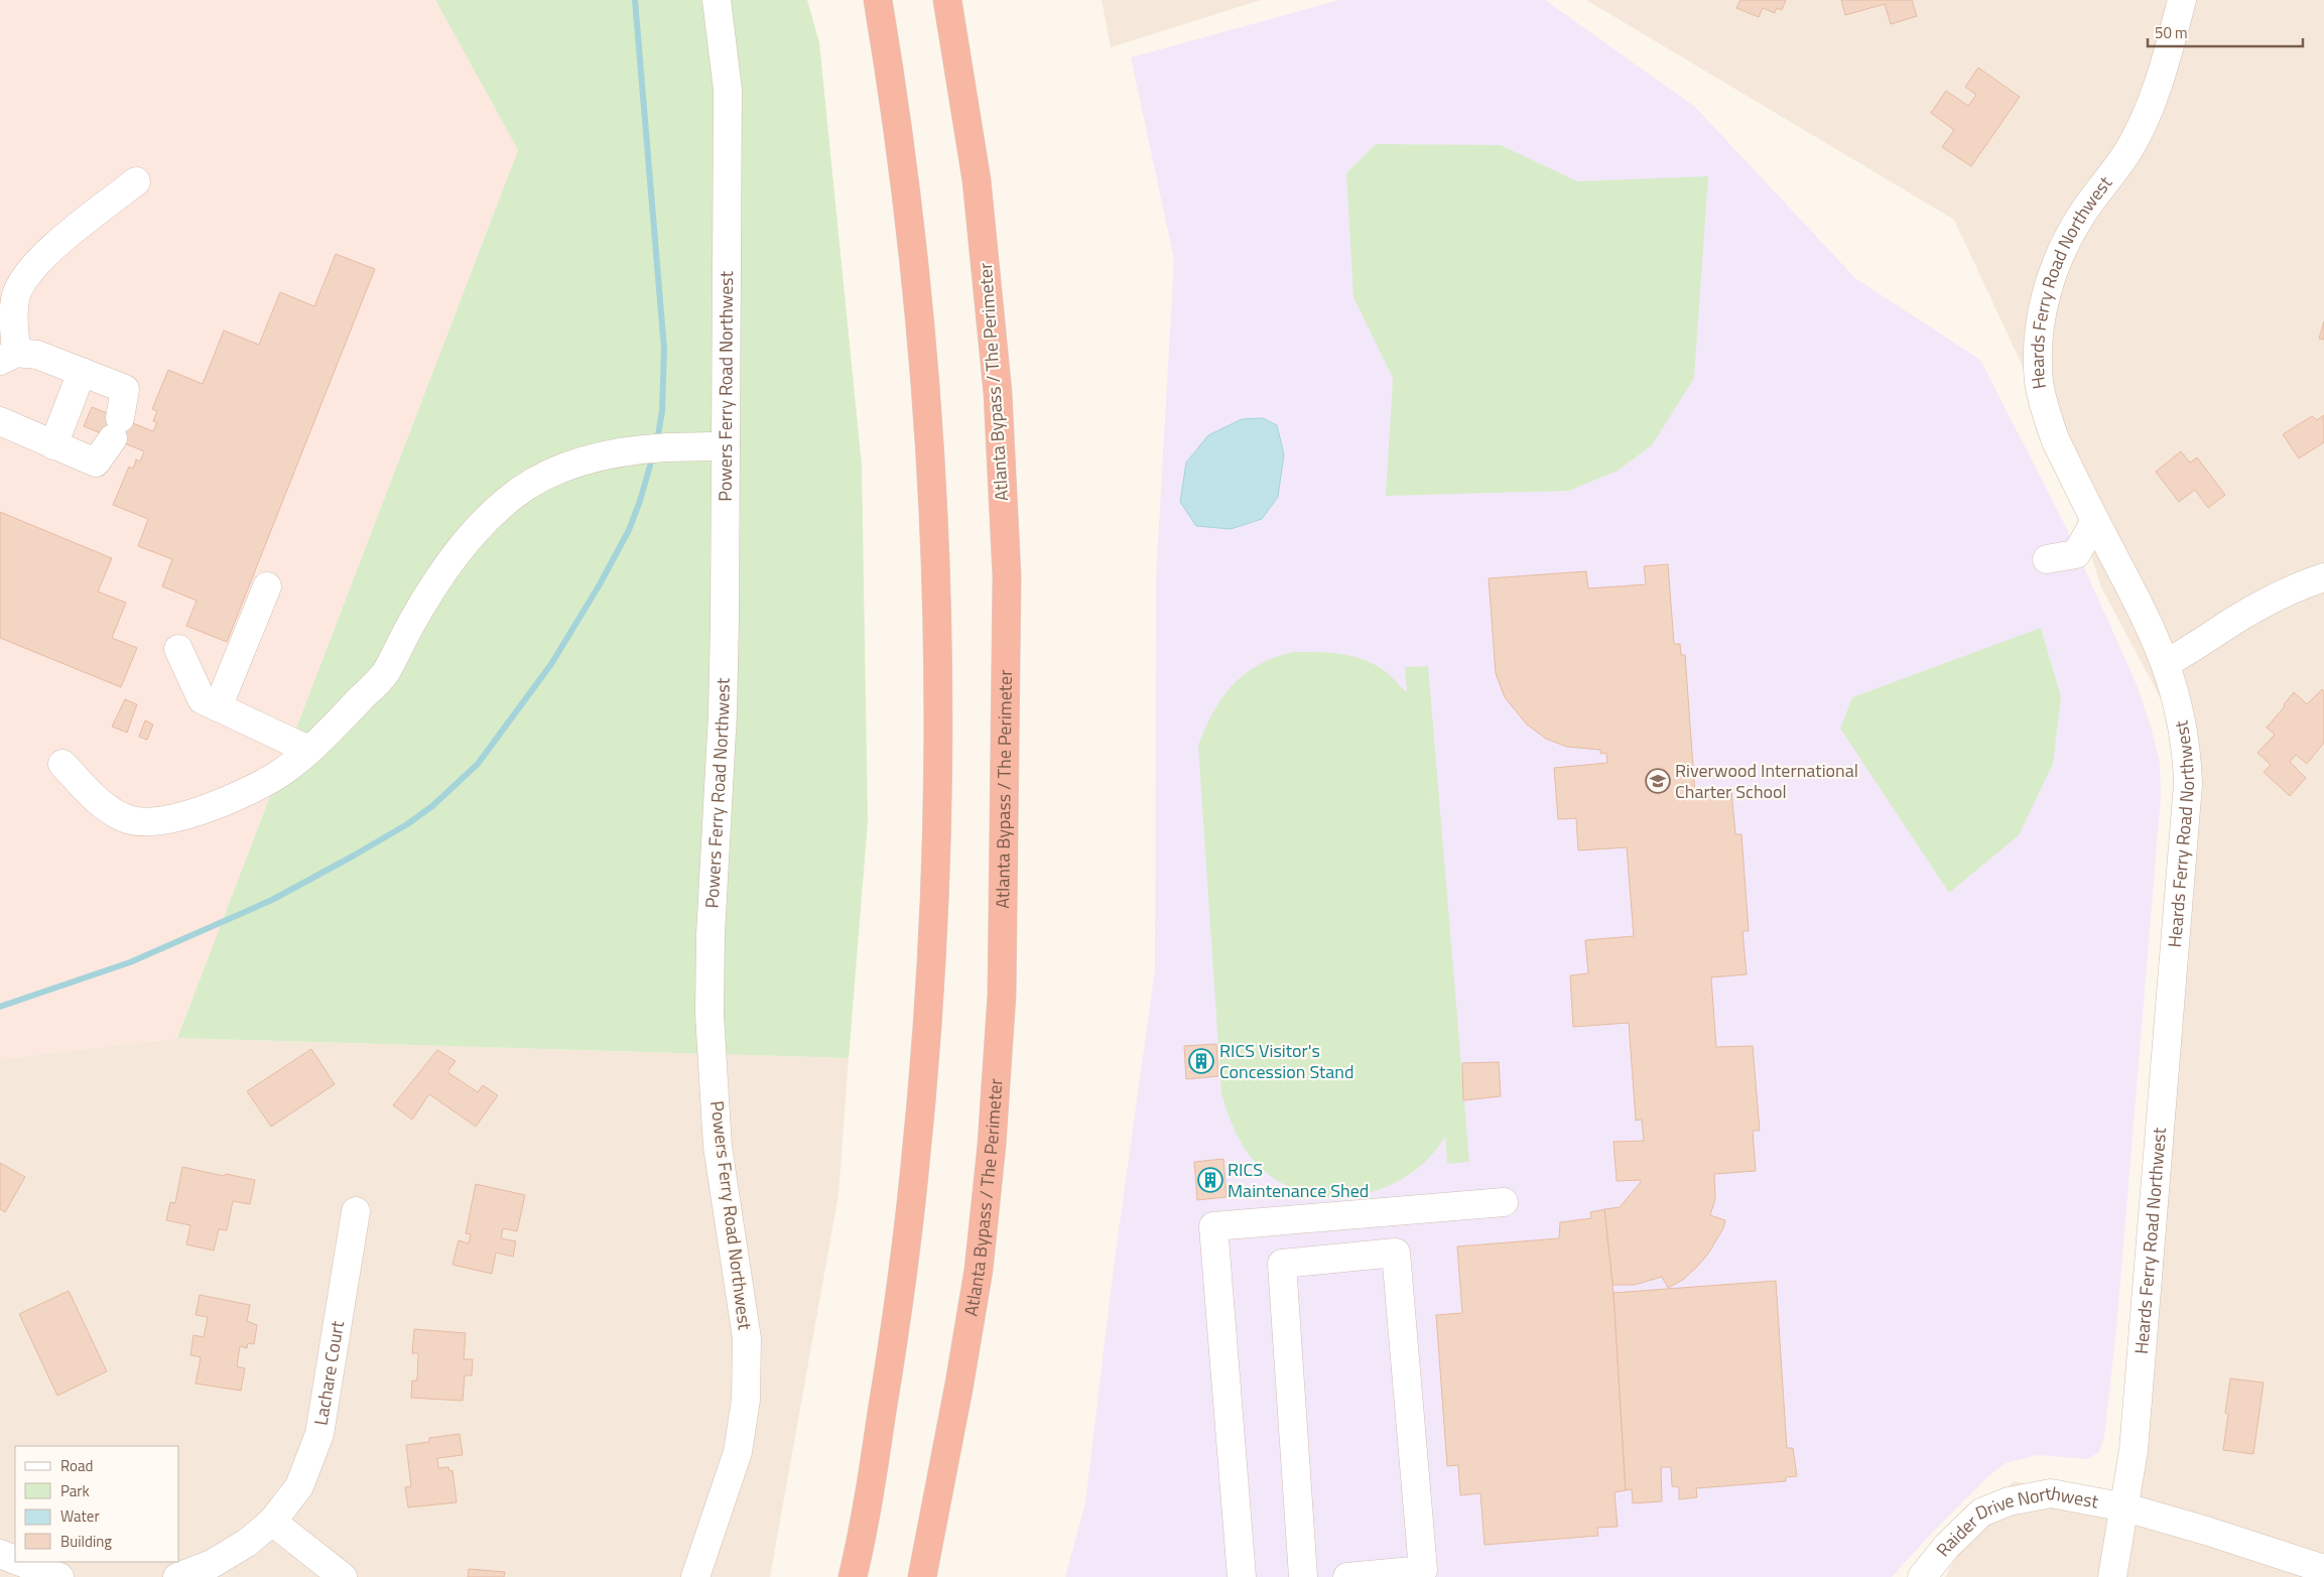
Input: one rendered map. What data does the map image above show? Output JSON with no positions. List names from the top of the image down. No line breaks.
{"streets":{"highway":["Atlanta Bypass / The Perimeter"],"street":["Heards Ferry Road Northwest","Powers Ferry Road Northwest","Lachare Court","Raider Drive Northwest"]},"crossings":[["Heards Ferry Road Northwest","Raider Drive Northwest"]],"places":{"school or university":["Riverwood International Charter School"],"building":["RICS Visitor's Concession Stand","RICS Maintenance Shed"]},"legend":["Road","Park","Water","Building"],"scale_bar":"50 m"}
